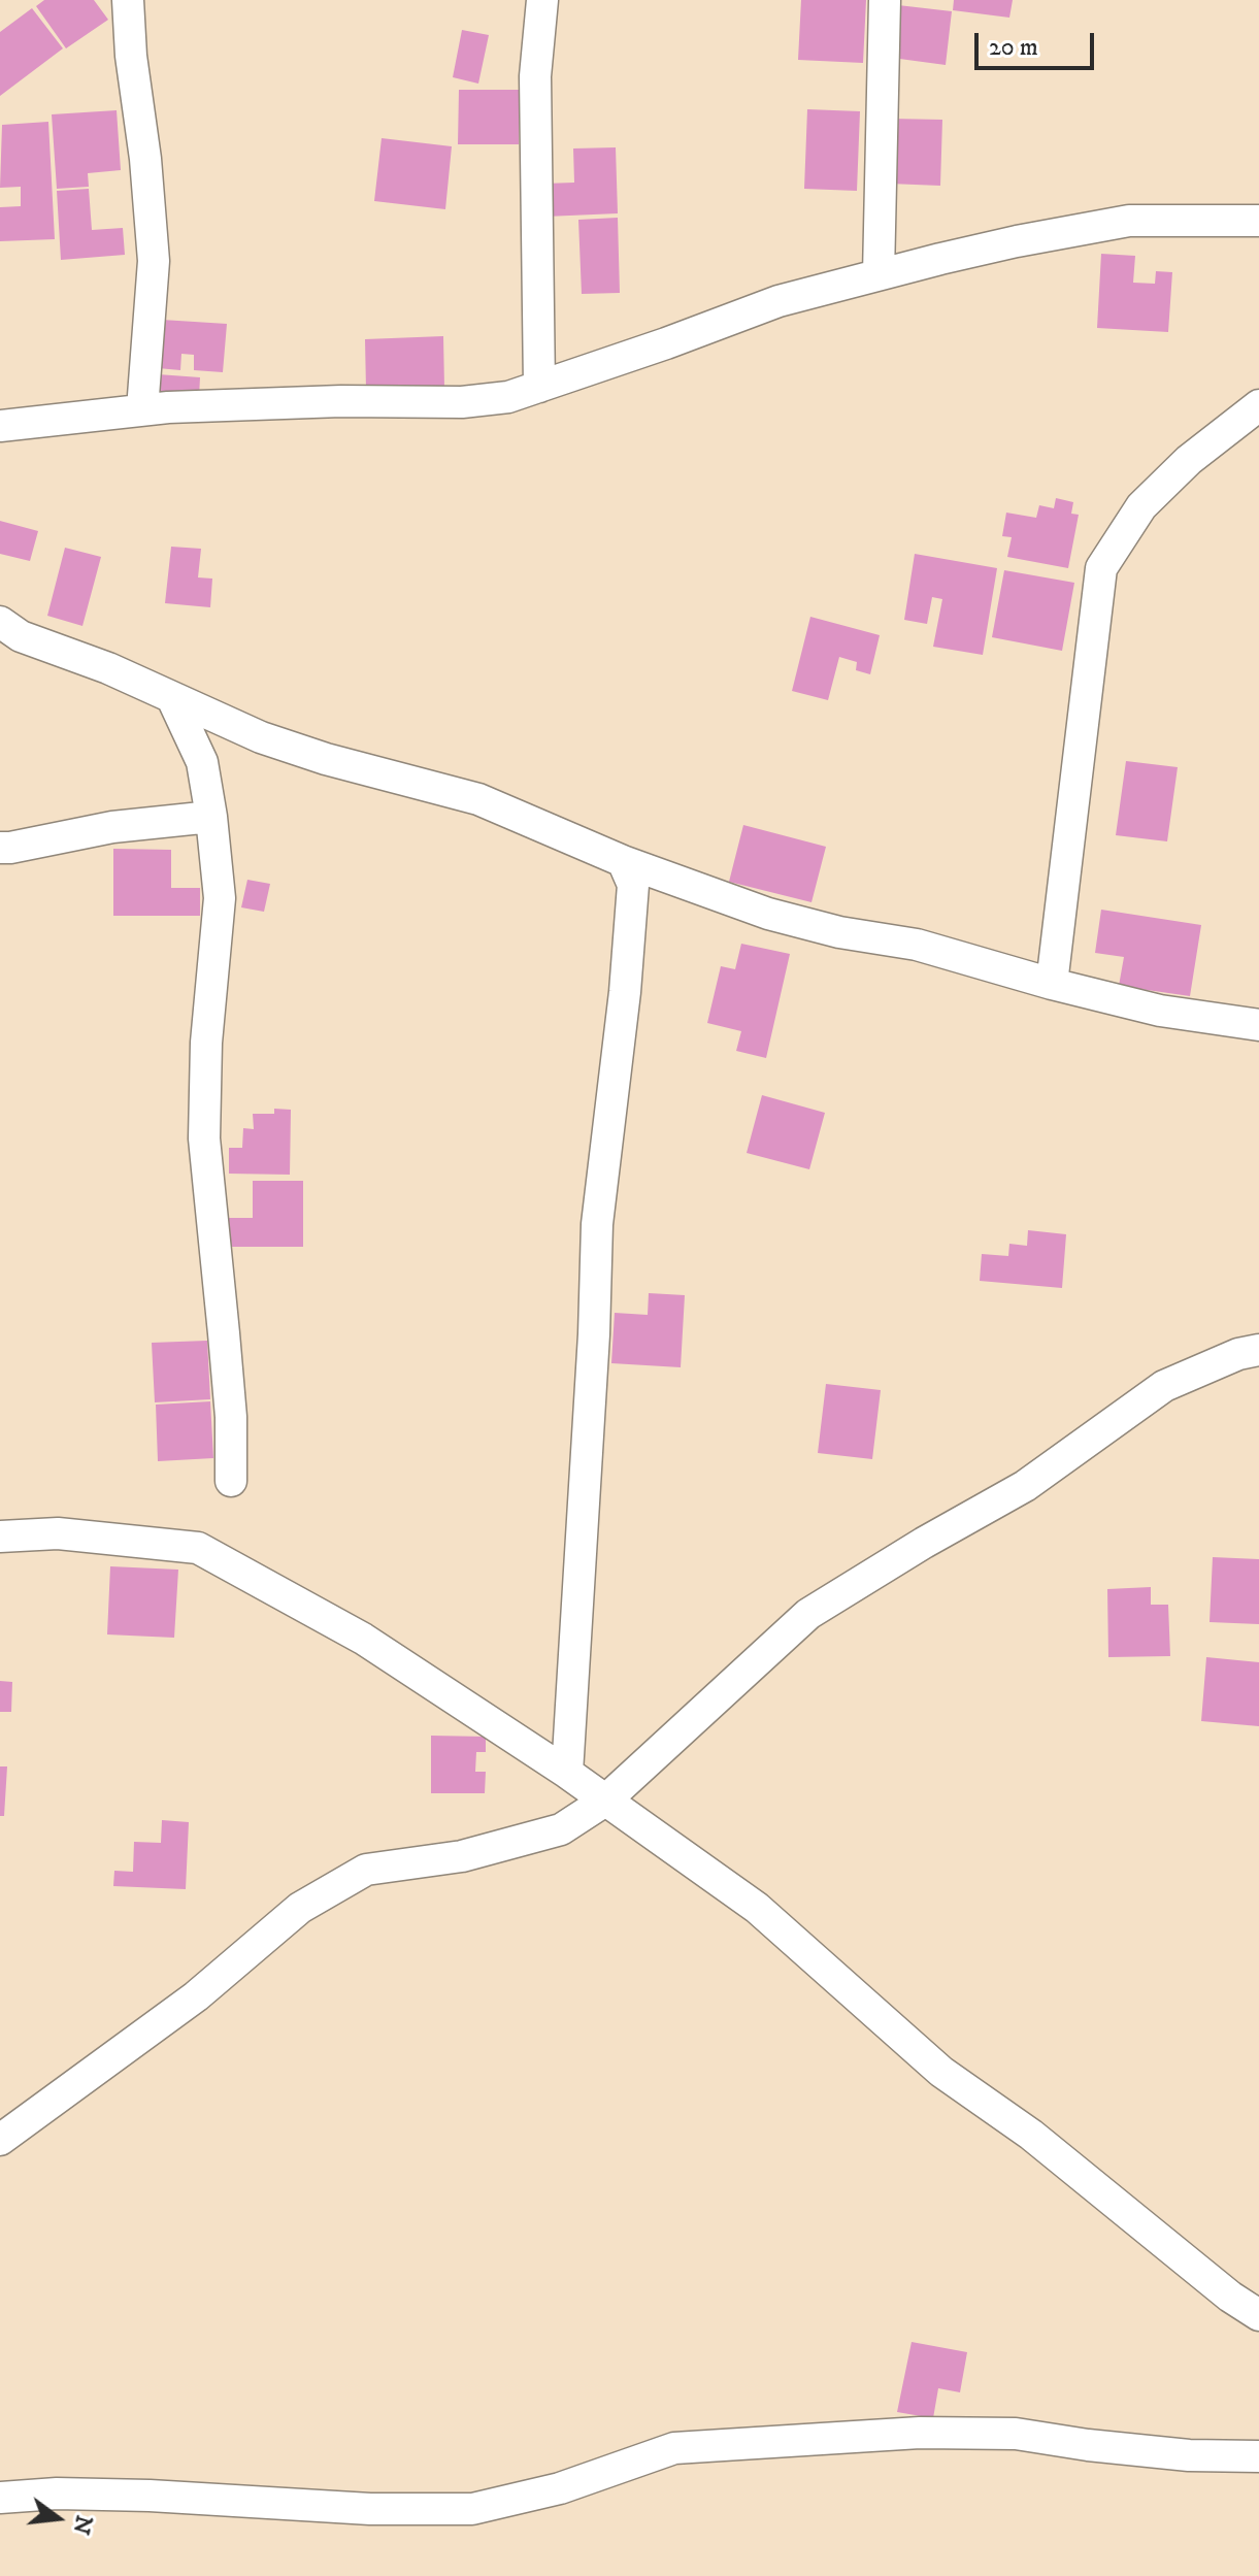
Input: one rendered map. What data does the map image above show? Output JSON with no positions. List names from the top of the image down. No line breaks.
{"scale_bar":"20 m","north":"right"}
